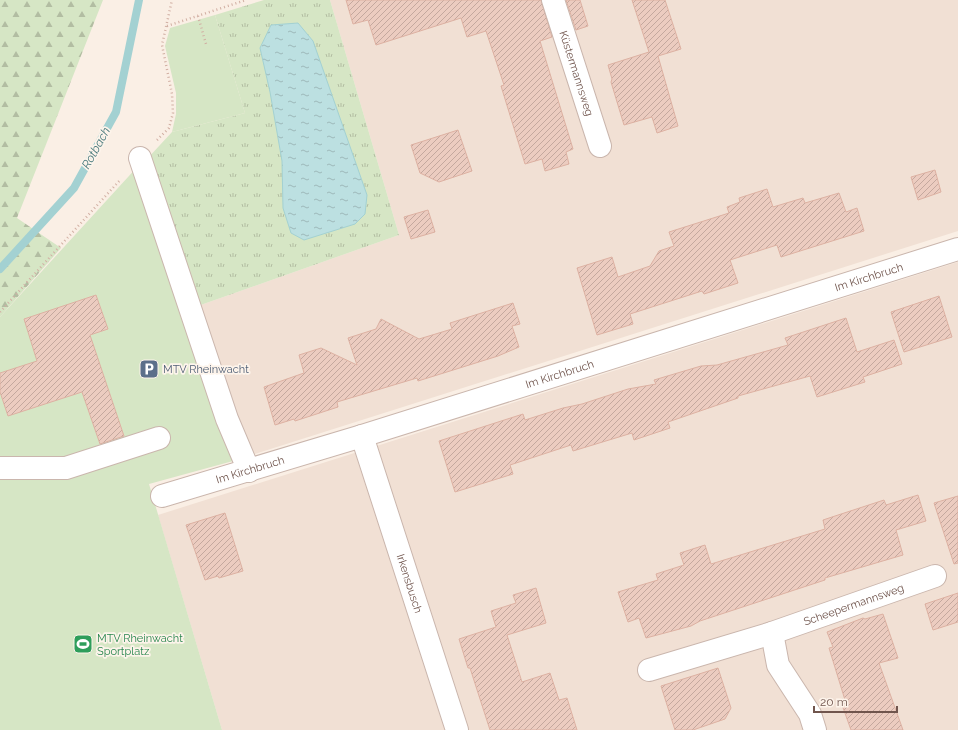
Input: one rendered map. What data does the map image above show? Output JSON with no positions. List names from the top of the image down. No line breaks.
{"streets":{"street":["Küstermannsweg","Im Kirchbruch","Irkensbusch","Scheepermannsweg"]},"crossings":[["Im Kirchbruch","Irkensbusch"]],"water":["Rotbach"],"places":{"parking":["MTV Rheinwacht"],"sports":["MTV Rheinwacht Sportplatz"]},"scale_bar":"20 m"}
